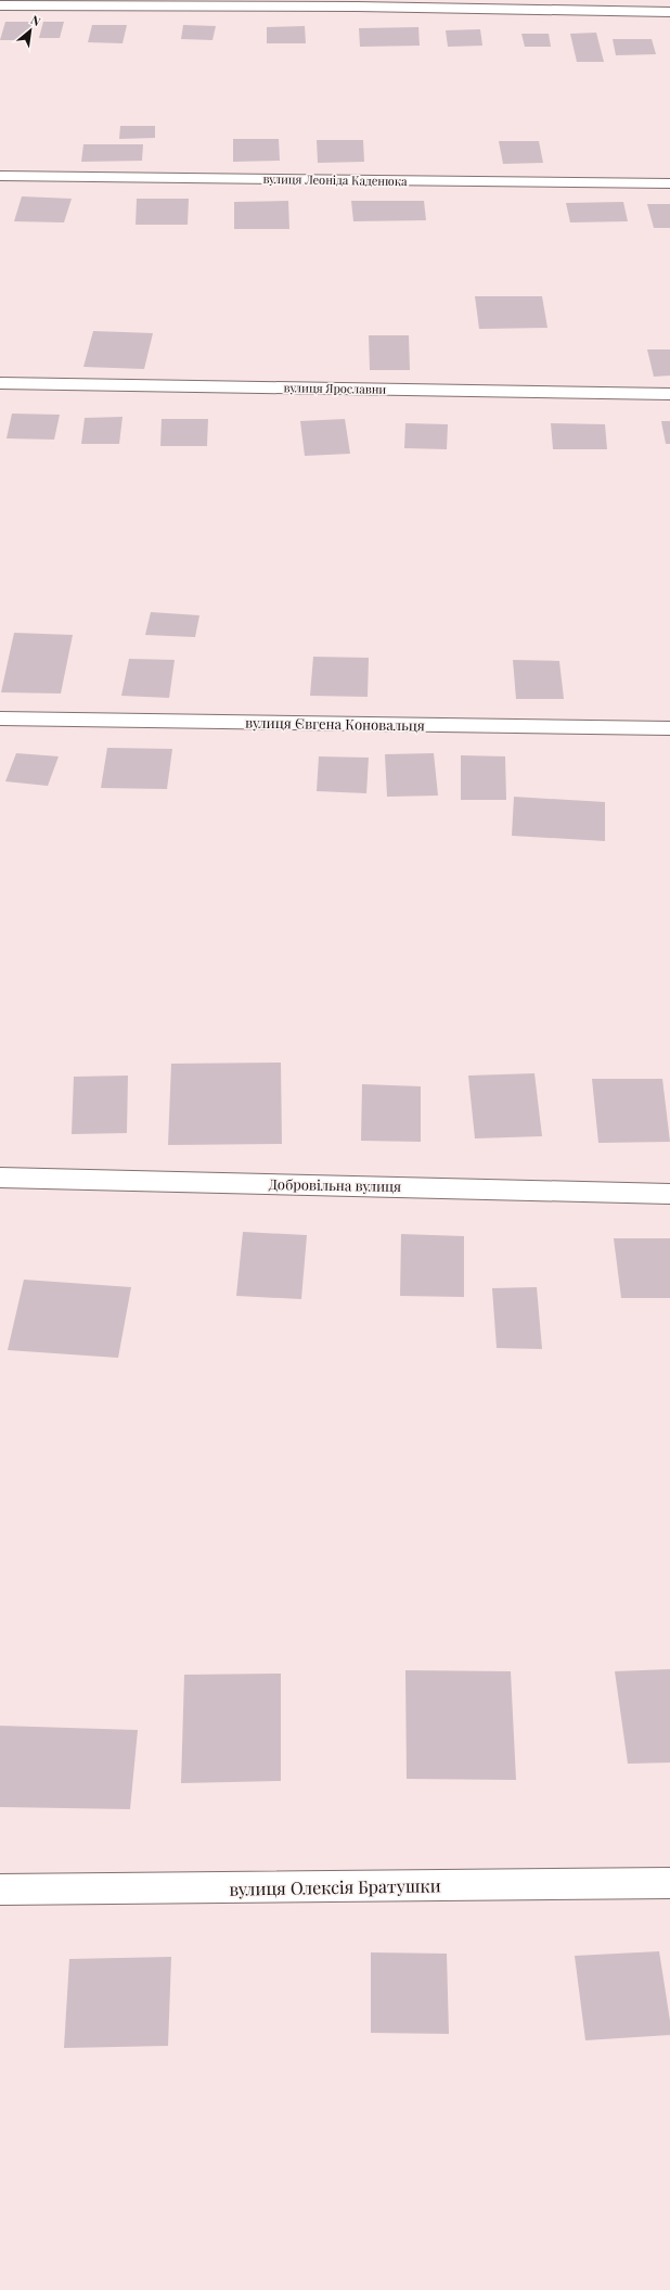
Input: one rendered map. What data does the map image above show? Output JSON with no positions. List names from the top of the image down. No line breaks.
{"streets":{"street":["вулиця Леоніда Каденюка","вулиця Ярославни","вулиця Євгена Коновальця","Добровільна вулиця","вулиця Олексія Братушки"]},"north":"top right"}
